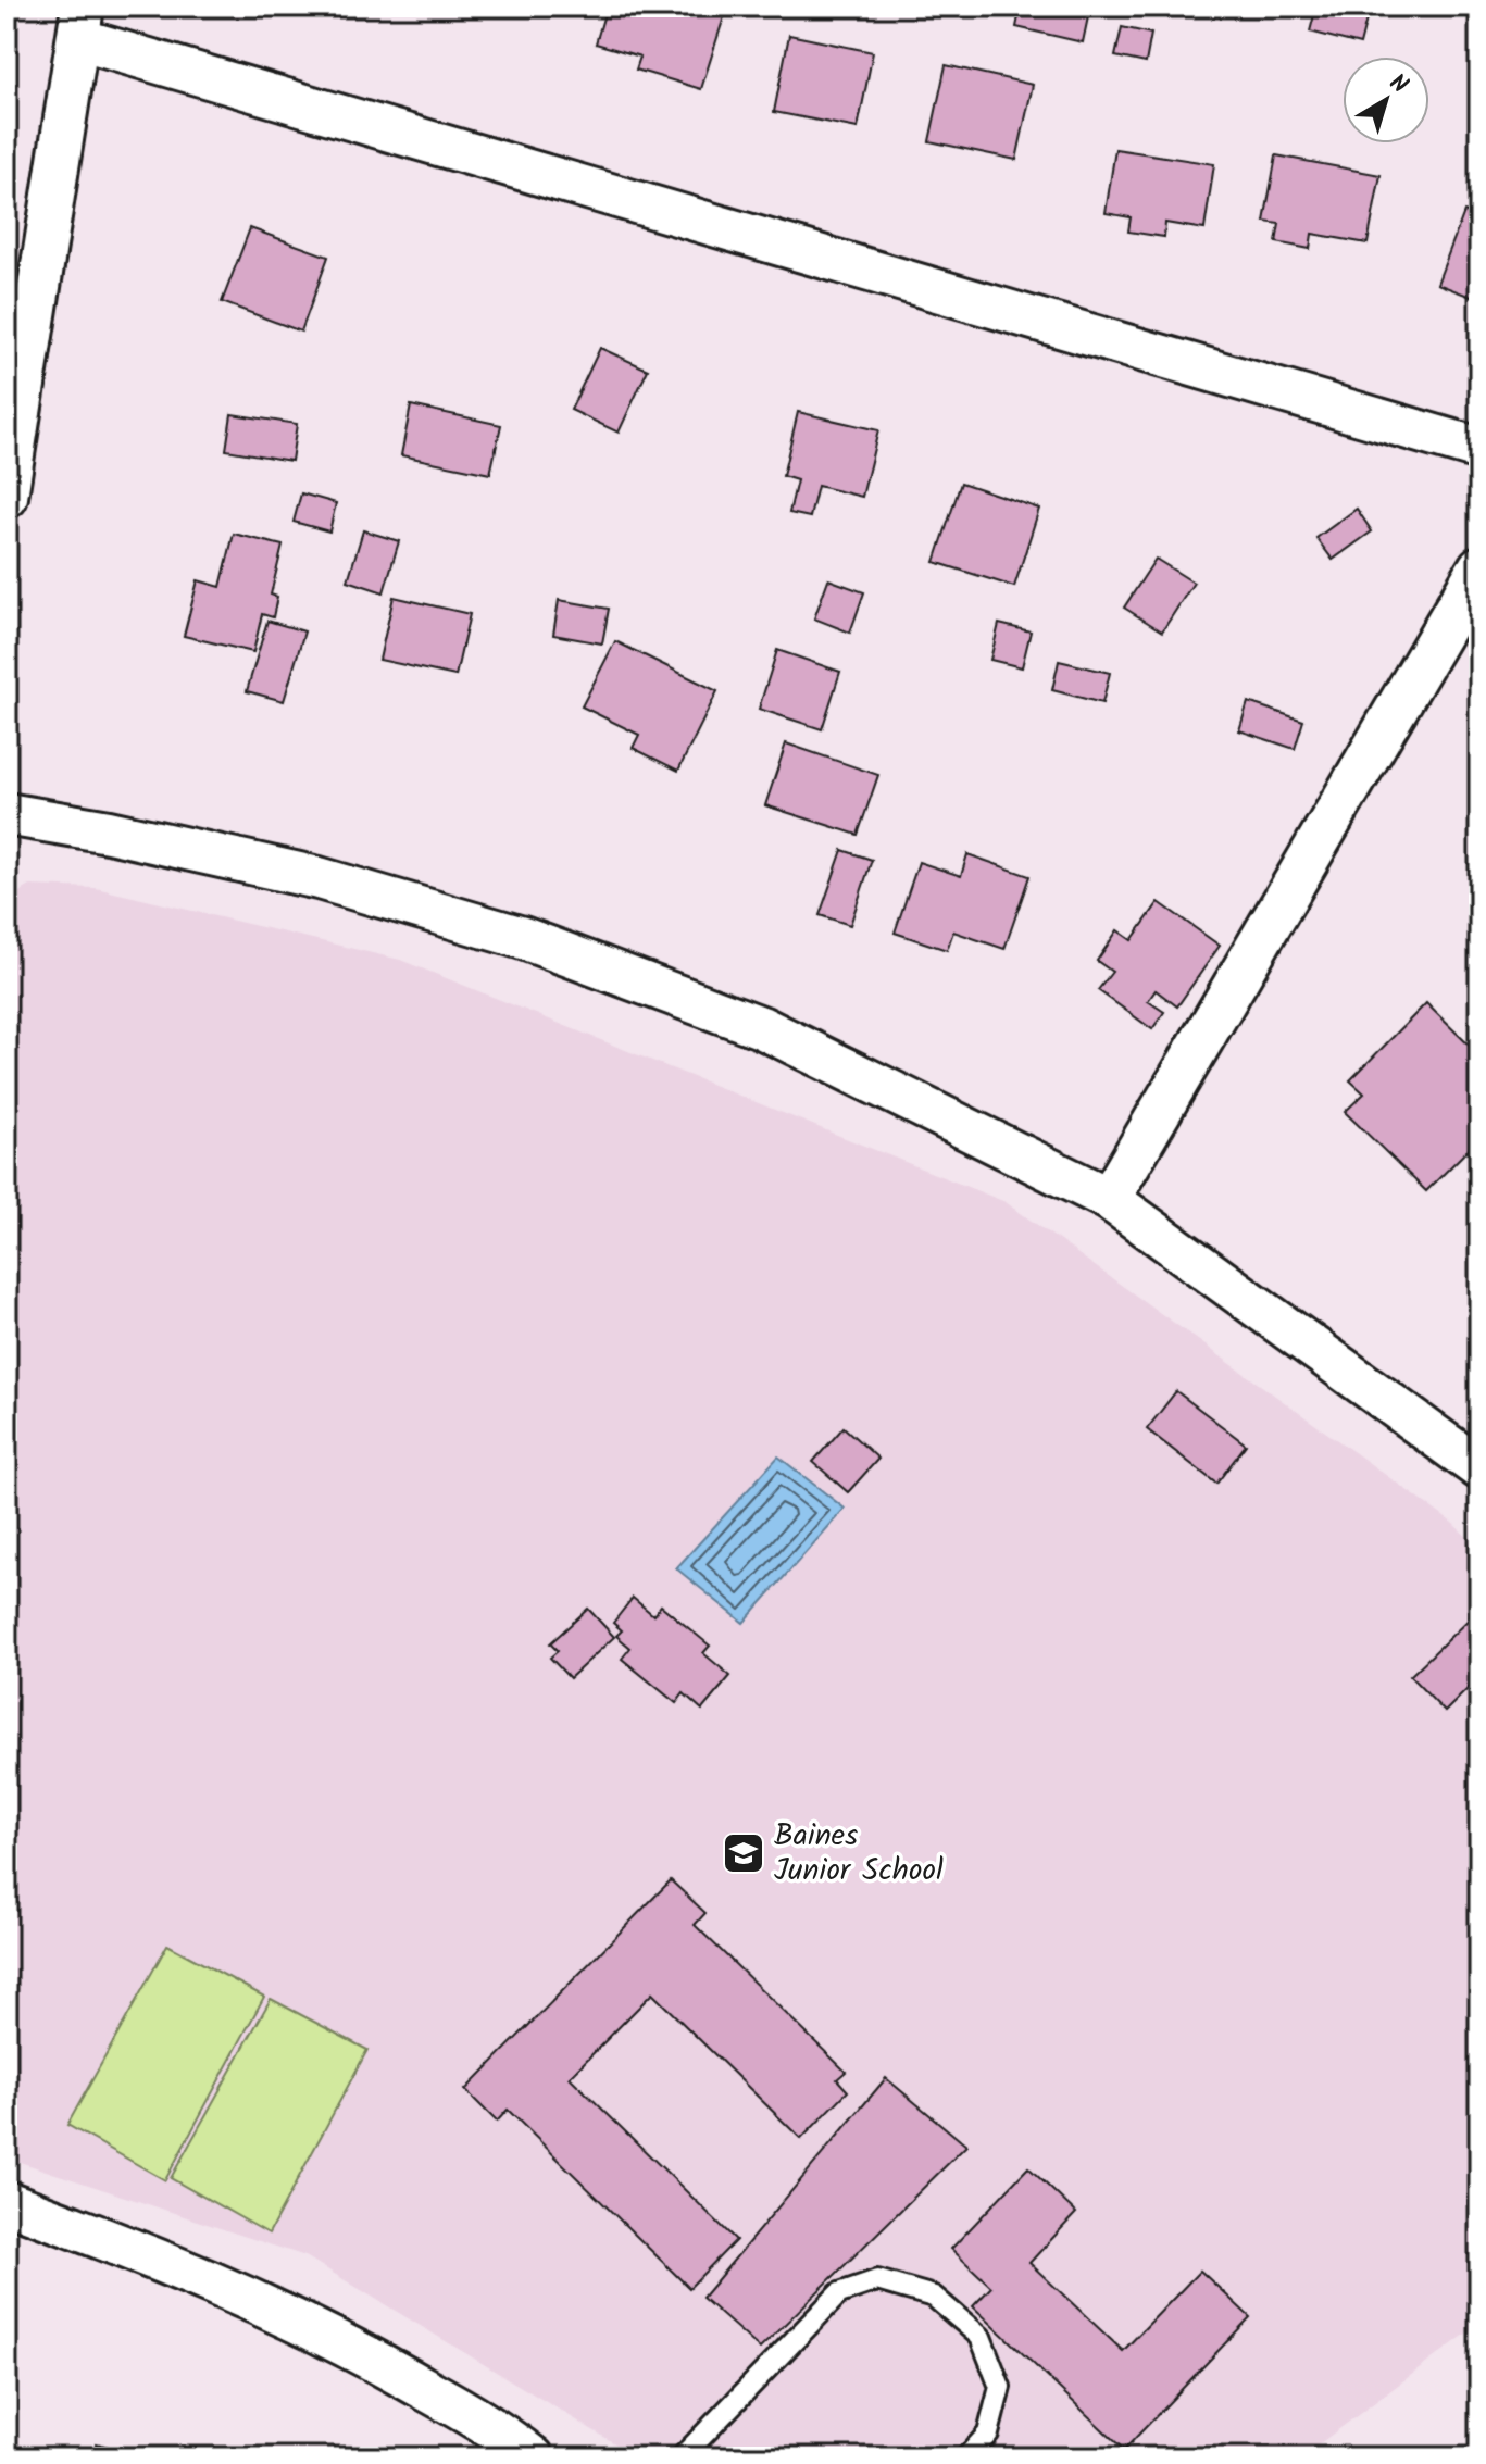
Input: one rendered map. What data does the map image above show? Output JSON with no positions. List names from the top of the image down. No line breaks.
{"places":{"school or university":["Baines Junior School"]},"north":"top right"}
